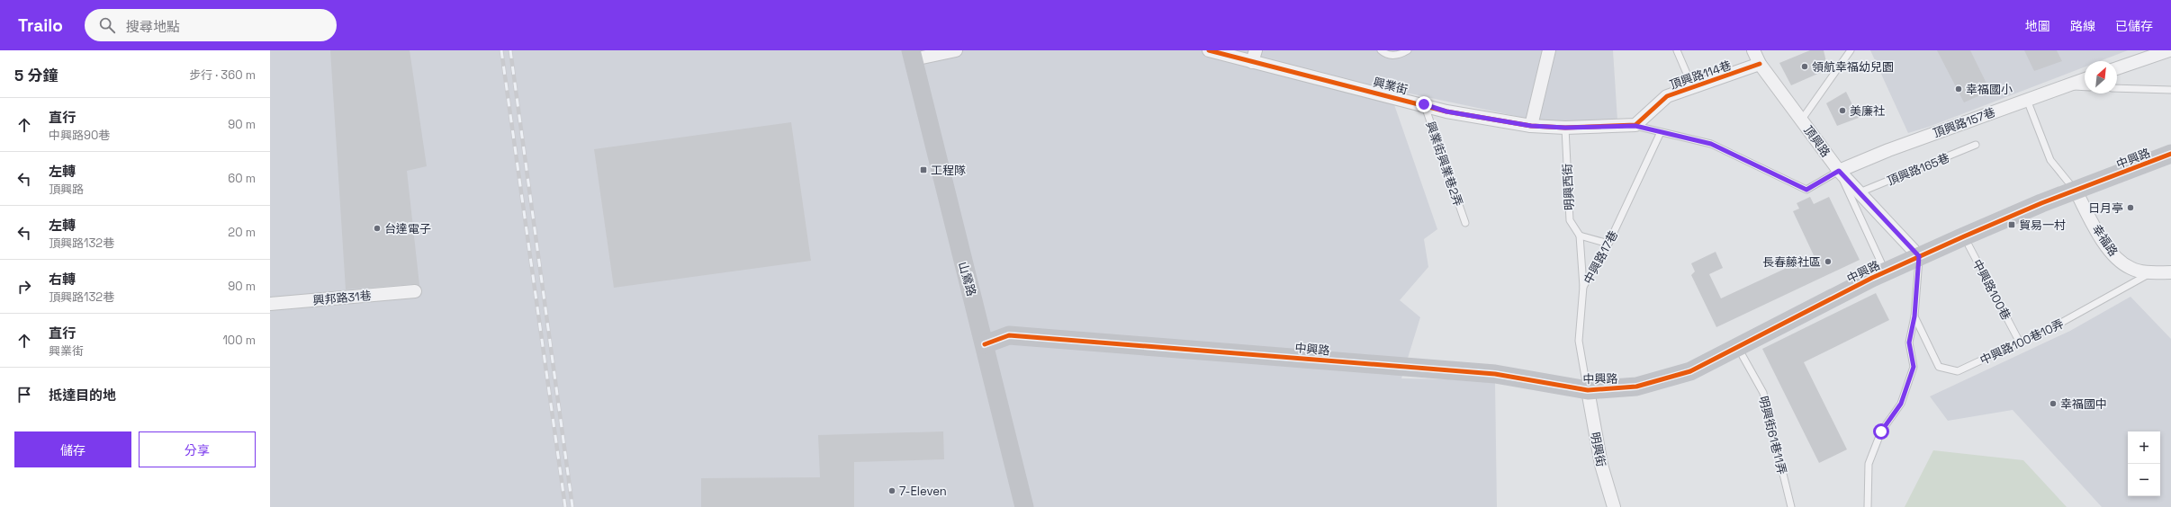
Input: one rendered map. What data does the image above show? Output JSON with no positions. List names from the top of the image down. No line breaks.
{"streets":{"street":["頂興路114巷","興業街","頂興路157巷","頂興路","中興路","幸福路","山鶯路","興邦路31巷","明興街"],"lane":["興業街興業巷2弄","頂興路165巷","明興西街","中興路17巷","中興路100巷","中興路100巷10弄","明興街61巷11弄"]},"crossings":[["頂興路114巷","興業街"],["頂興路114巷","頂興路"],["興業街","興業街興業巷2弄"],["興業街","明興西街"],["頂興路157巷","頂興路"],["頂興路","中興路"],["頂興路","頂興路165巷"],["中興路","幸福路"],["中興路","中興路17巷"],["中興路","山鶯路"],["中興路","中興路100巷"],["中興路","明興街61巷11弄"],["中興路","明興街"],["幸福路","中興路100巷10弄"],["中興路17巷","明興街"],["中興路100巷","中興路100巷10弄"]],"places":{"other":["領航幸福幼兒園","幸福國小","美廉社","日月亭","台達電子","長春藤社區","幸福國中","7-Eleven"],"transit":["工程隊","貿易一村"]},"north":"top right","page":{"header":"Trailo","search":"搜尋地點","nav":["地圖","路線","已儲存"],"heading":["5 分鐘","步行 · 360 m"],"list":[["直行","中興路90巷","90 m"],["左轉","頂興路","60 m"],["左轉","頂興路132巷","20 m"],["右轉","頂興路132巷","90 m"],["直行","興業街","100 m"],"抵達目的地"],"buttons":["儲存","分享"],"map_buttons":["+","−"]}}
